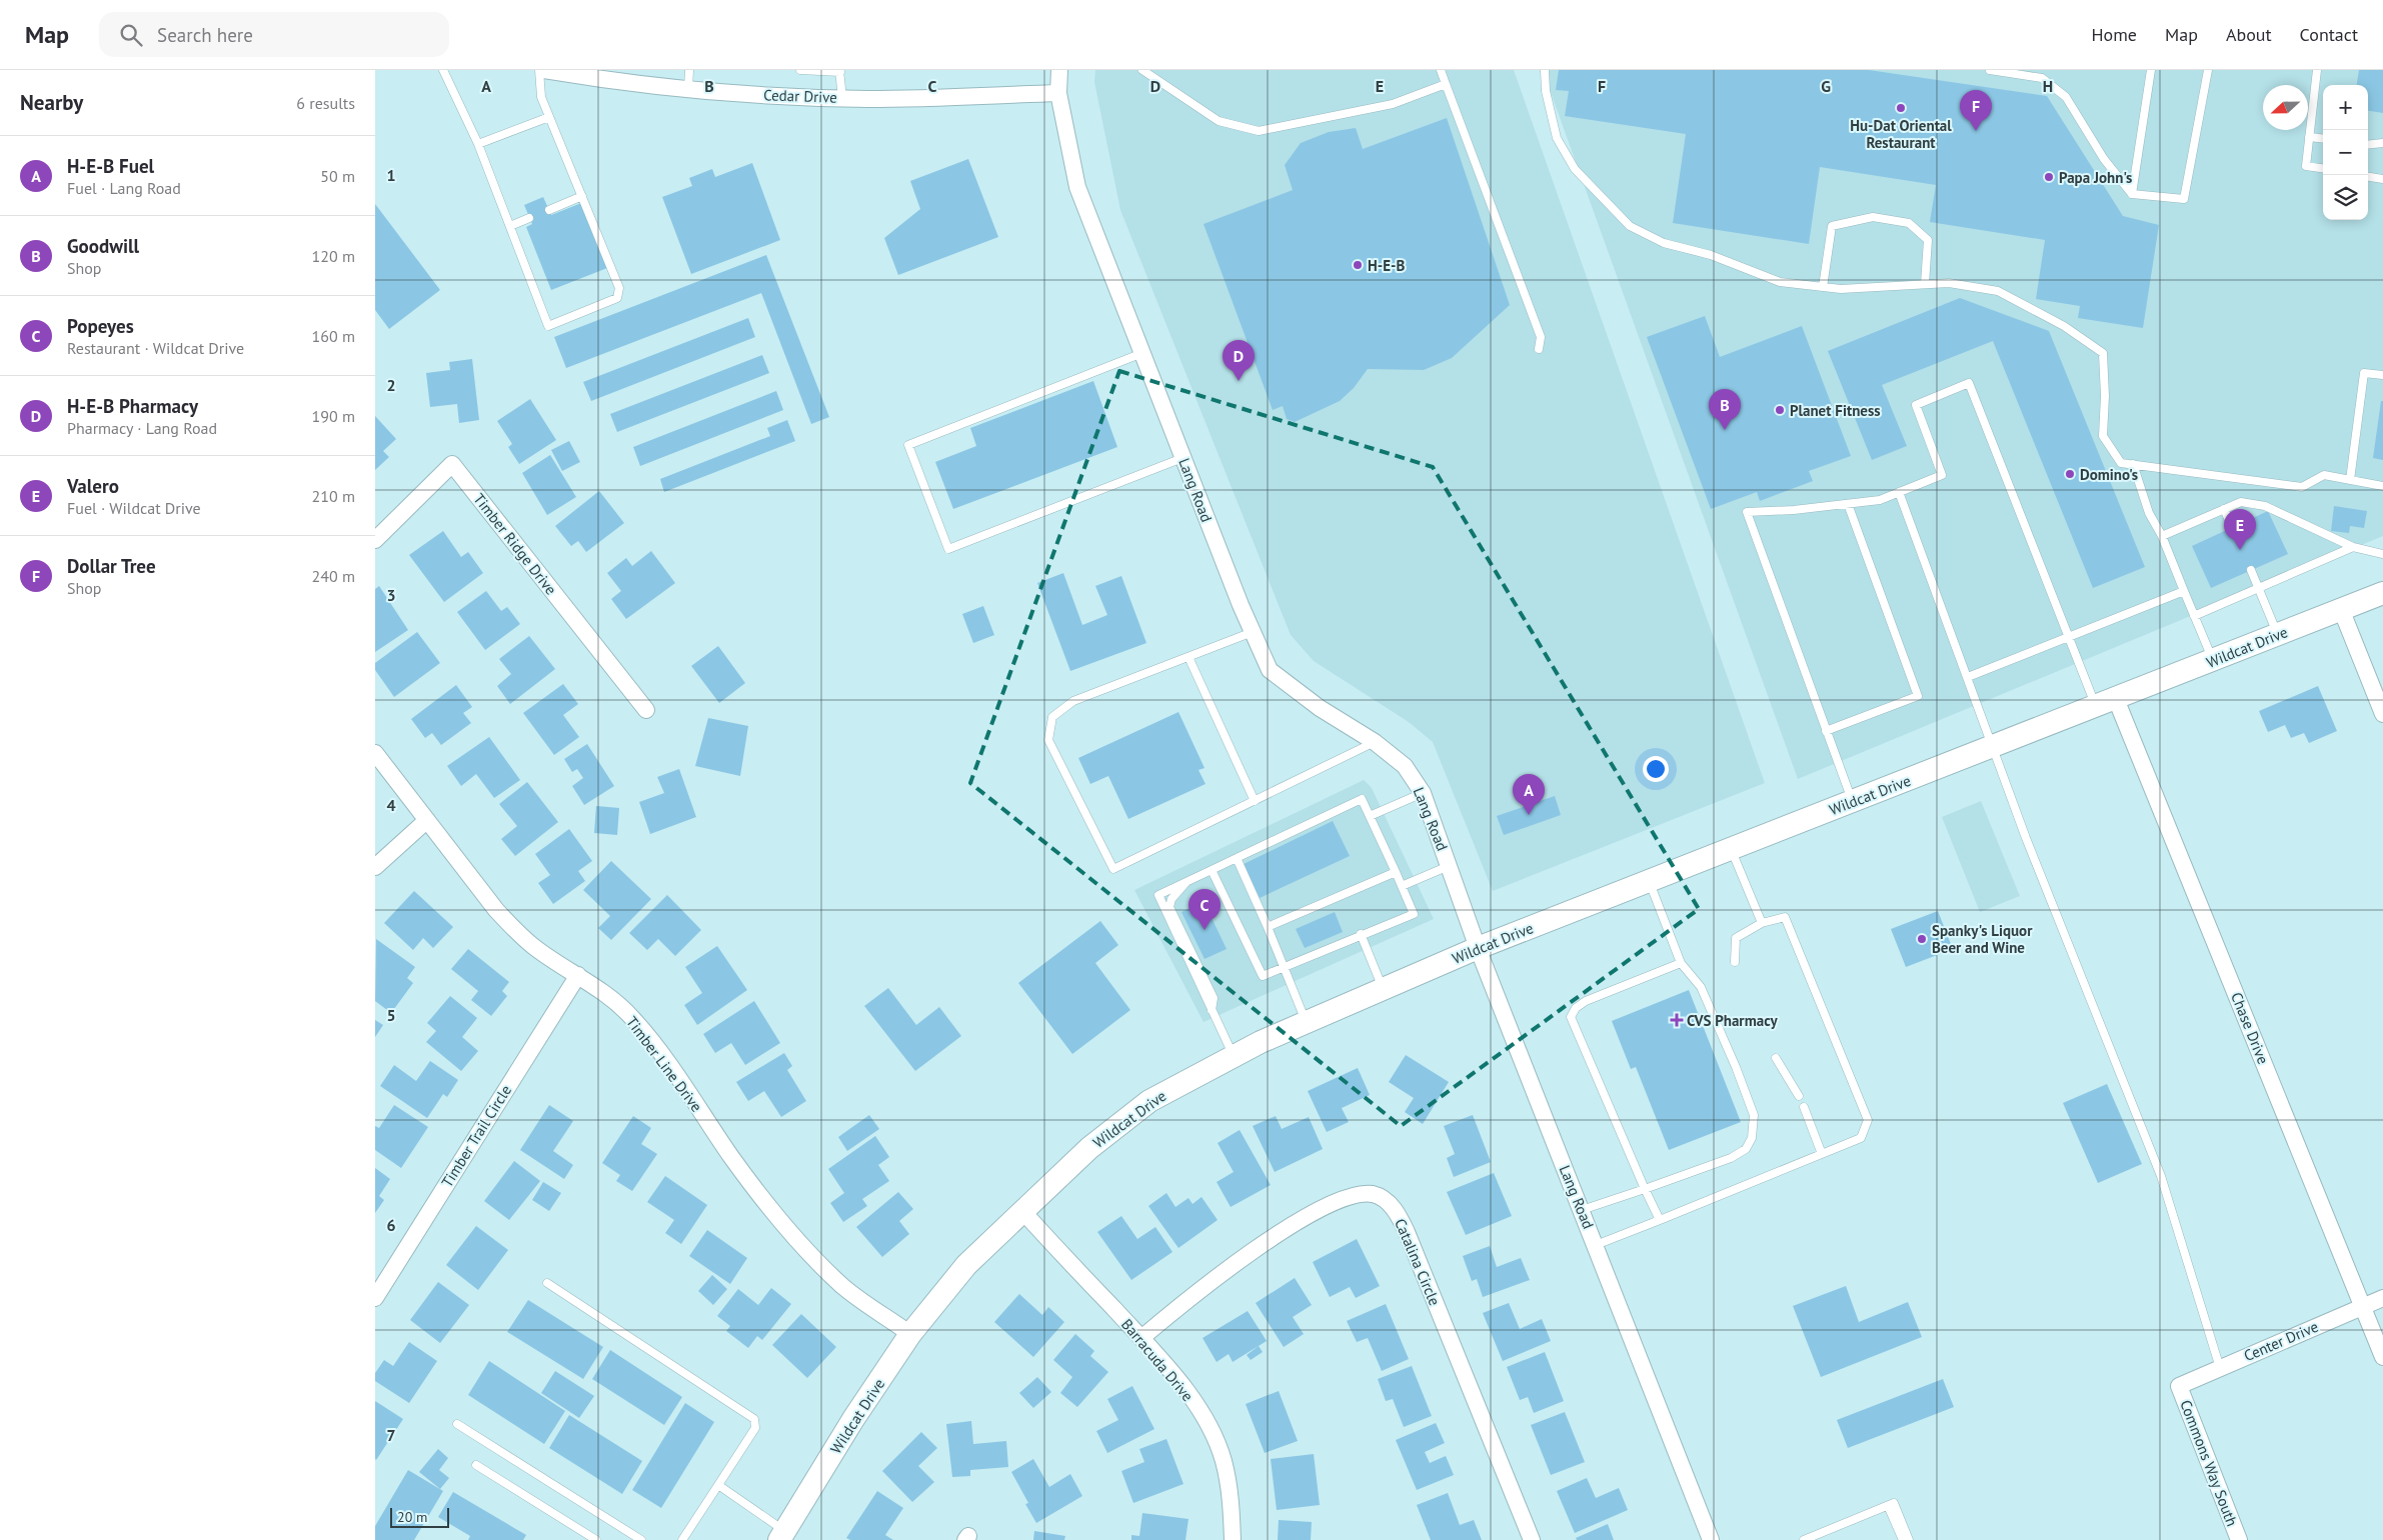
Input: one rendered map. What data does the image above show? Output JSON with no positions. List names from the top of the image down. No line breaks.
{"streets":{"main road":["Wildcat Drive"],"street":["Cedar Drive","Lang Road","Timber Ridge Drive","Chase Drive","Timber Line Drive","Timber Trail Circle","Catalina Circle","Center Drive","Barracuda Drive","Commons Way South"]},"crossings":[["Cedar Drive","Lang Road"],["Lang Road","Wildcat Drive"],["Wildcat Drive","Chase Drive"],["Wildcat Drive","Timber Line Drive"],["Wildcat Drive","Barracuda Drive"],["Chase Drive","Center Drive"],["Timber Line Drive","Timber Trail Circle"],["Catalina Circle","Barracuda Drive"],["Center Drive","Commons Way South"]],"places":{"other":["Hu-Dat Oriental Restaurant","Papa John's","H-E-B","Planet Fitness","Domino's","Spanky's Liquor Beer and Wine"],"health":["CVS Pharmacy"]},"scale_bar":"20 m","north":"left","page":{"header":"Map","search":"Search here","nav":["Home","Map","About","Contact"],"heading":["Nearby","6 results"],"map_buttons":["+","−"],"pins":["F","D","B","E","A","C"],"list":[{"mark":"A","name":"H-E-B Fuel","note":"Fuel · Lang Road","value":"50 m"},{"mark":"B","name":"Goodwill","note":"Shop","value":"120 m"},{"mark":"C","name":"Popeyes","note":"Restaurant · Wildcat Drive","value":"160 m"},{"mark":"D","name":"H-E-B Pharmacy","note":"Pharmacy · Lang Road","value":"190 m"},{"mark":"E","name":"Valero","note":"Fuel · Wildcat Drive","value":"210 m"},{"mark":"F","name":"Dollar Tree","note":"Shop","value":"240 m"}],"scale":"20 m"},"grid":{"columns":["A","B","C","D","E","F","G","H"],"rows":["1","2","3","4","5","6","7"]}}
